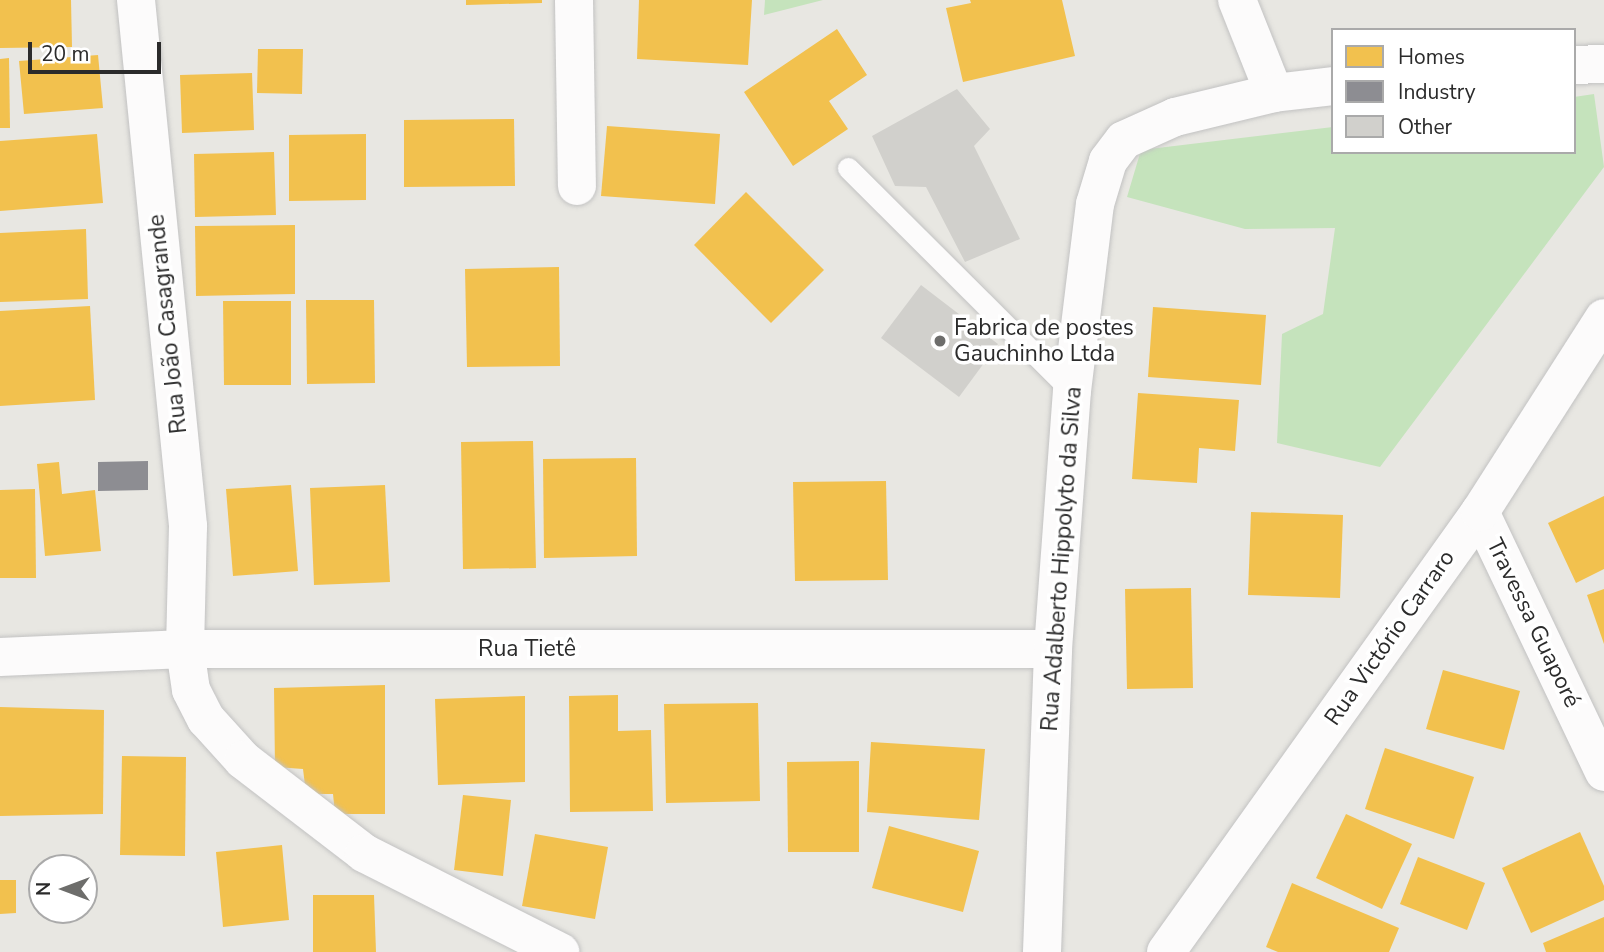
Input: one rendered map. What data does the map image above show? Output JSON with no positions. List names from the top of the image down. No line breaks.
{"streets":{"street":["Rua João Casagrande","Rua Adalberto Hippolyto da Silva","Travessa Guaporé","Rua Victório Carraro","Rua Tietê"]},"crossings":[["Rua João Casagrande","Rua Tietê"],["Rua Adalberto Hippolyto da Silva","Rua Tietê"],["Travessa Guaporé","Rua Victório Carraro"]],"places":["Fabrica de postes Gauchinho Ltda"],"legend":["Homes","Industry","Other"],"scale_bar":"20 m","north":"left"}
